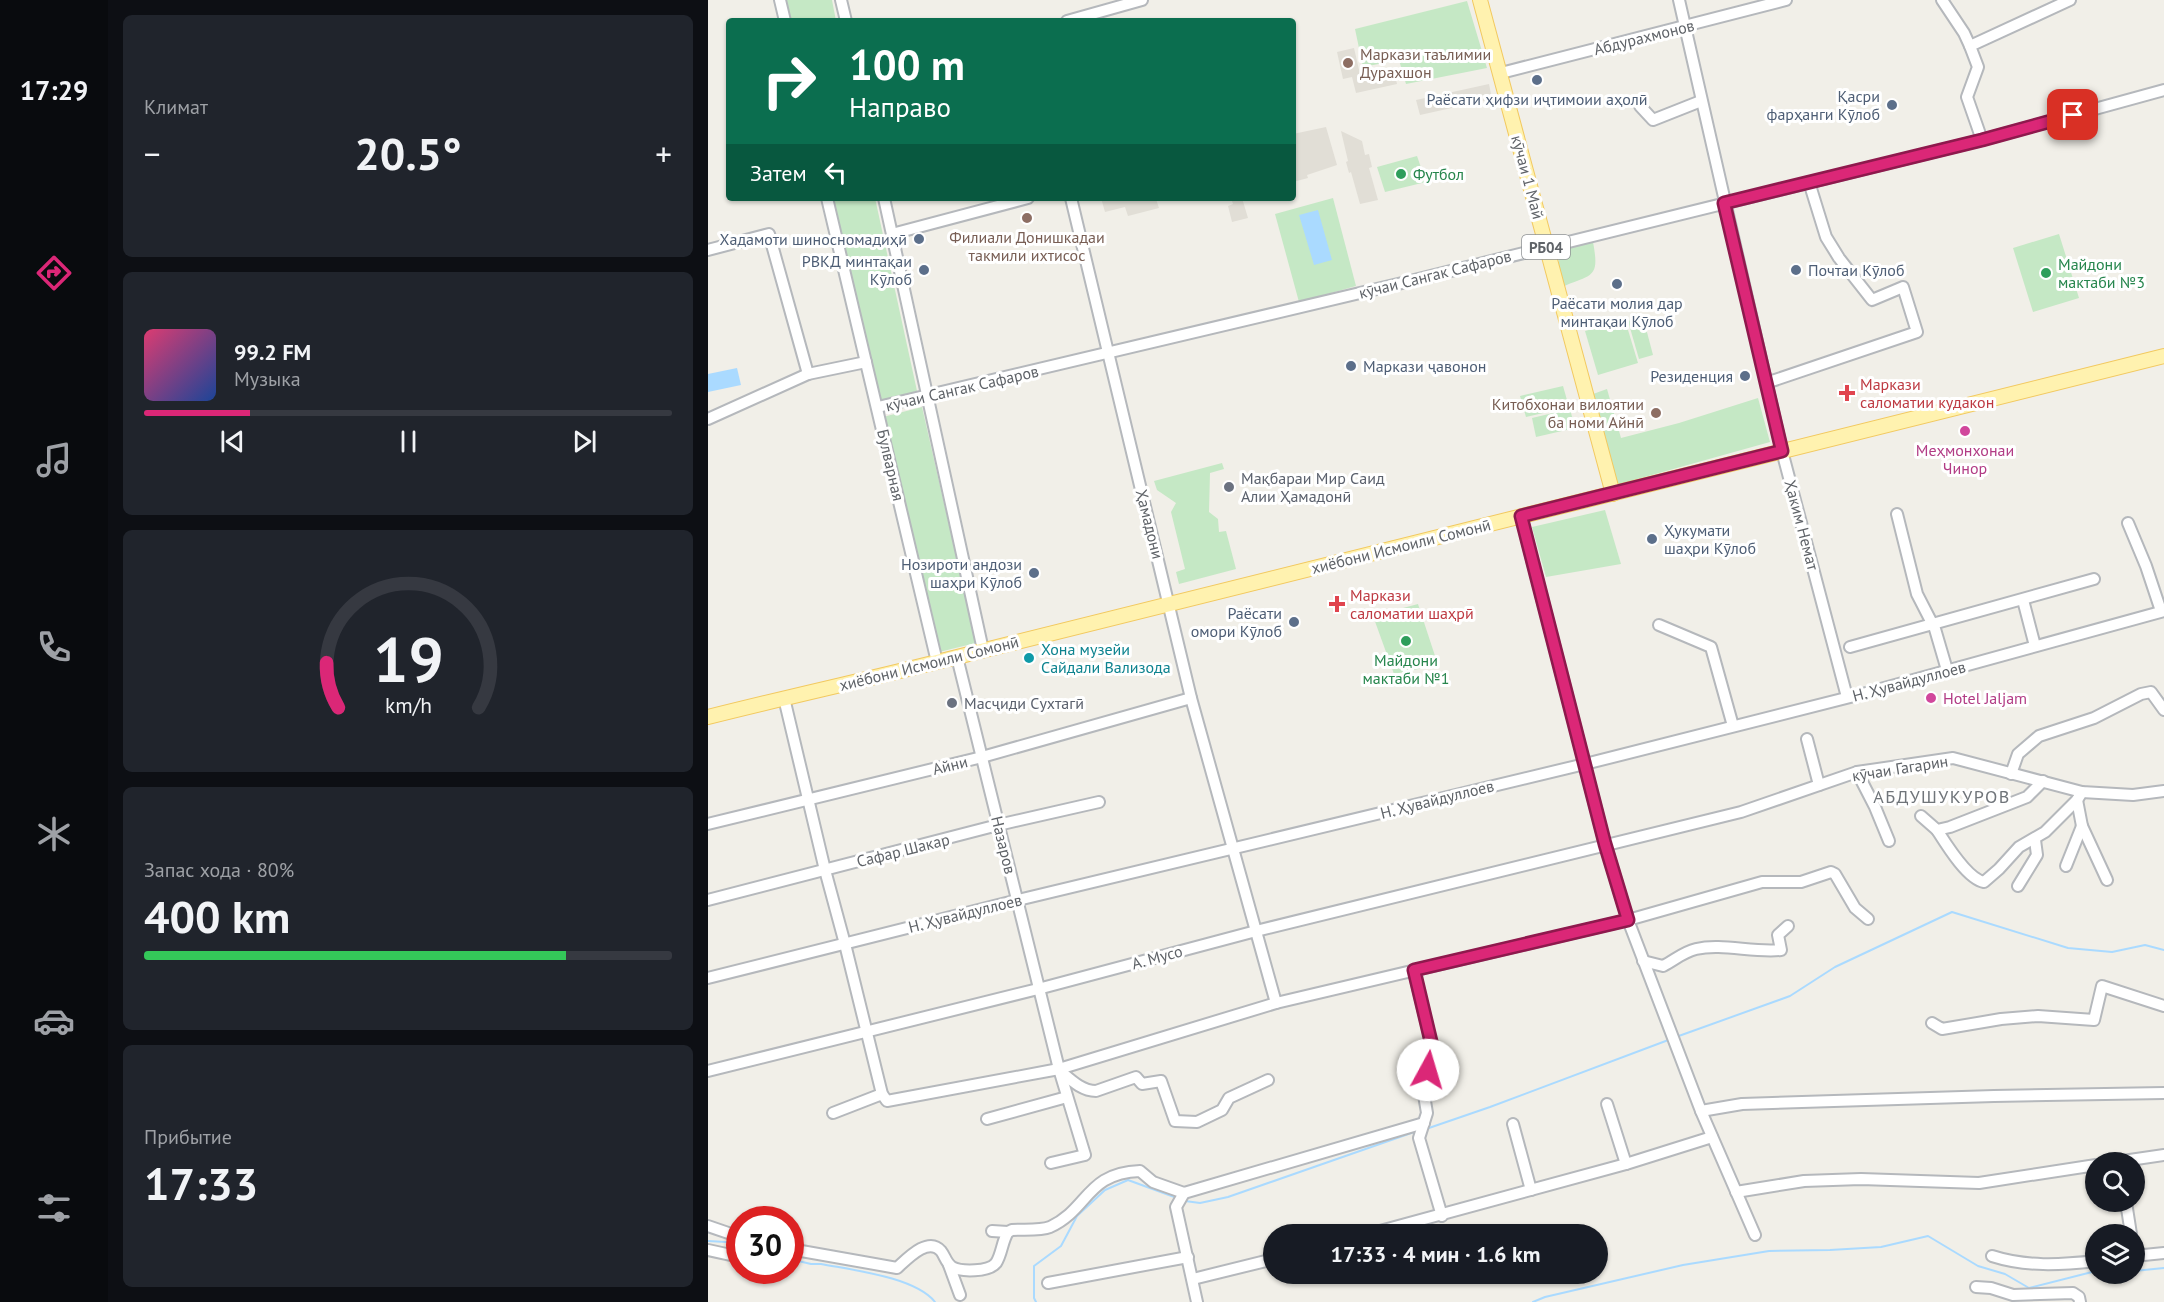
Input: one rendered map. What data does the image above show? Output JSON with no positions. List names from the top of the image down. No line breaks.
{"streets":{"main road":["кӯчаи 1 Май","РБ04","хиёбони Исмоили Сомонӣ"],"street":["Абдурахмонов","кӯчаи Сангак Сафаров","Булварная","Ҳамадони","Ҳаким Немат","Н. Ҳувайдуллоев","Айни","кӯчаи Гагарин","Назаров","Сафар Шакар","А. Мусо"]},"crossings":[["Абдурахмонов","кӯчаи 1 Май"],["Абдурахмонов","Ҳаким Немат"],["кӯчаи 1 Май","кӯчаи Сангак Сафаров"],["кӯчаи 1 Май","хиёбони Исмоили Сомонӣ"],["кӯчаи Сангак Сафаров","Булварная"],["кӯчаи Сангак Сафаров","Ҳамадони"],["кӯчаи Сангак Сафаров","Ҳаким Немат"],["Булварная","хиёбони Исмоили Сомонӣ"],["Ҳамадони","хиёбони Исмоили Сомонӣ"],["Ҳамадони","Н. Ҳувайдуллоев"],["Ҳамадони","Айни"],["Ҳамадони","А. Мусо"],["Ҳаким Немат","хиёбони Исмоили Сомонӣ"],["Ҳаким Немат","Н. Ҳувайдуллоев"],["хиёбони Исмоили Сомонӣ","Назаров"],["Н. Ҳувайдуллоев","Назаров"],["Айни","Назаров"],["кӯчаи Гагарин","А. Мусо"],["Назаров","Сафар Шакар"],["Назаров","А. Мусо"]],"districts":["АБДУШУКУРОВ"],"places":{"other":["Маркази таълимии Дурахшон","Раёсати ҳифзи иҷтимоии аҳолӣ","Қасри фарҳанги Кӯлоб","Футбол","Филиали Донишкадаи такмили ихтисос","Хадамоти шиносномадиҳӣ","РВКД минтақаи Кӯлоб","Почтаи Кӯлоб","Майдони мактаби №3","Раёсати молия дар минтақаи Кӯлоб","Маркази ҷавонон","Резиденция","Китобхонаи вилоятии ба номи Айнӣ","Меҳмонхонаи Чинор","Мақбараи Мир Саид Алии Ҳамадонӣ","Ҳукумати шаҳри Кӯлоб","Нозироти андози шаҳри Кӯлоб","Раёсати омори Кӯлоб","Майдони мактаби №1","Хона музейи Сайдали Вализода","Hotel Jaljam","Масҷиди Сухтагӣ"],"health":["Маркази саломатии кудакон","Маркази саломатии шаҳрӣ"]},"page":{"tabs":"17:29","tile":["Климат",["Запас хода · 80%","400 km"],["Прибытие","17:33"]],"turn":["100 m","Направо"],"heat":["−","20.5°","+"],"then":"Затем","song":["99.2 FM","Музыка"],"limit":"30","trip":"17:33 · 4 мин · 1.6 km","gauge":["19","km/h"]}}
